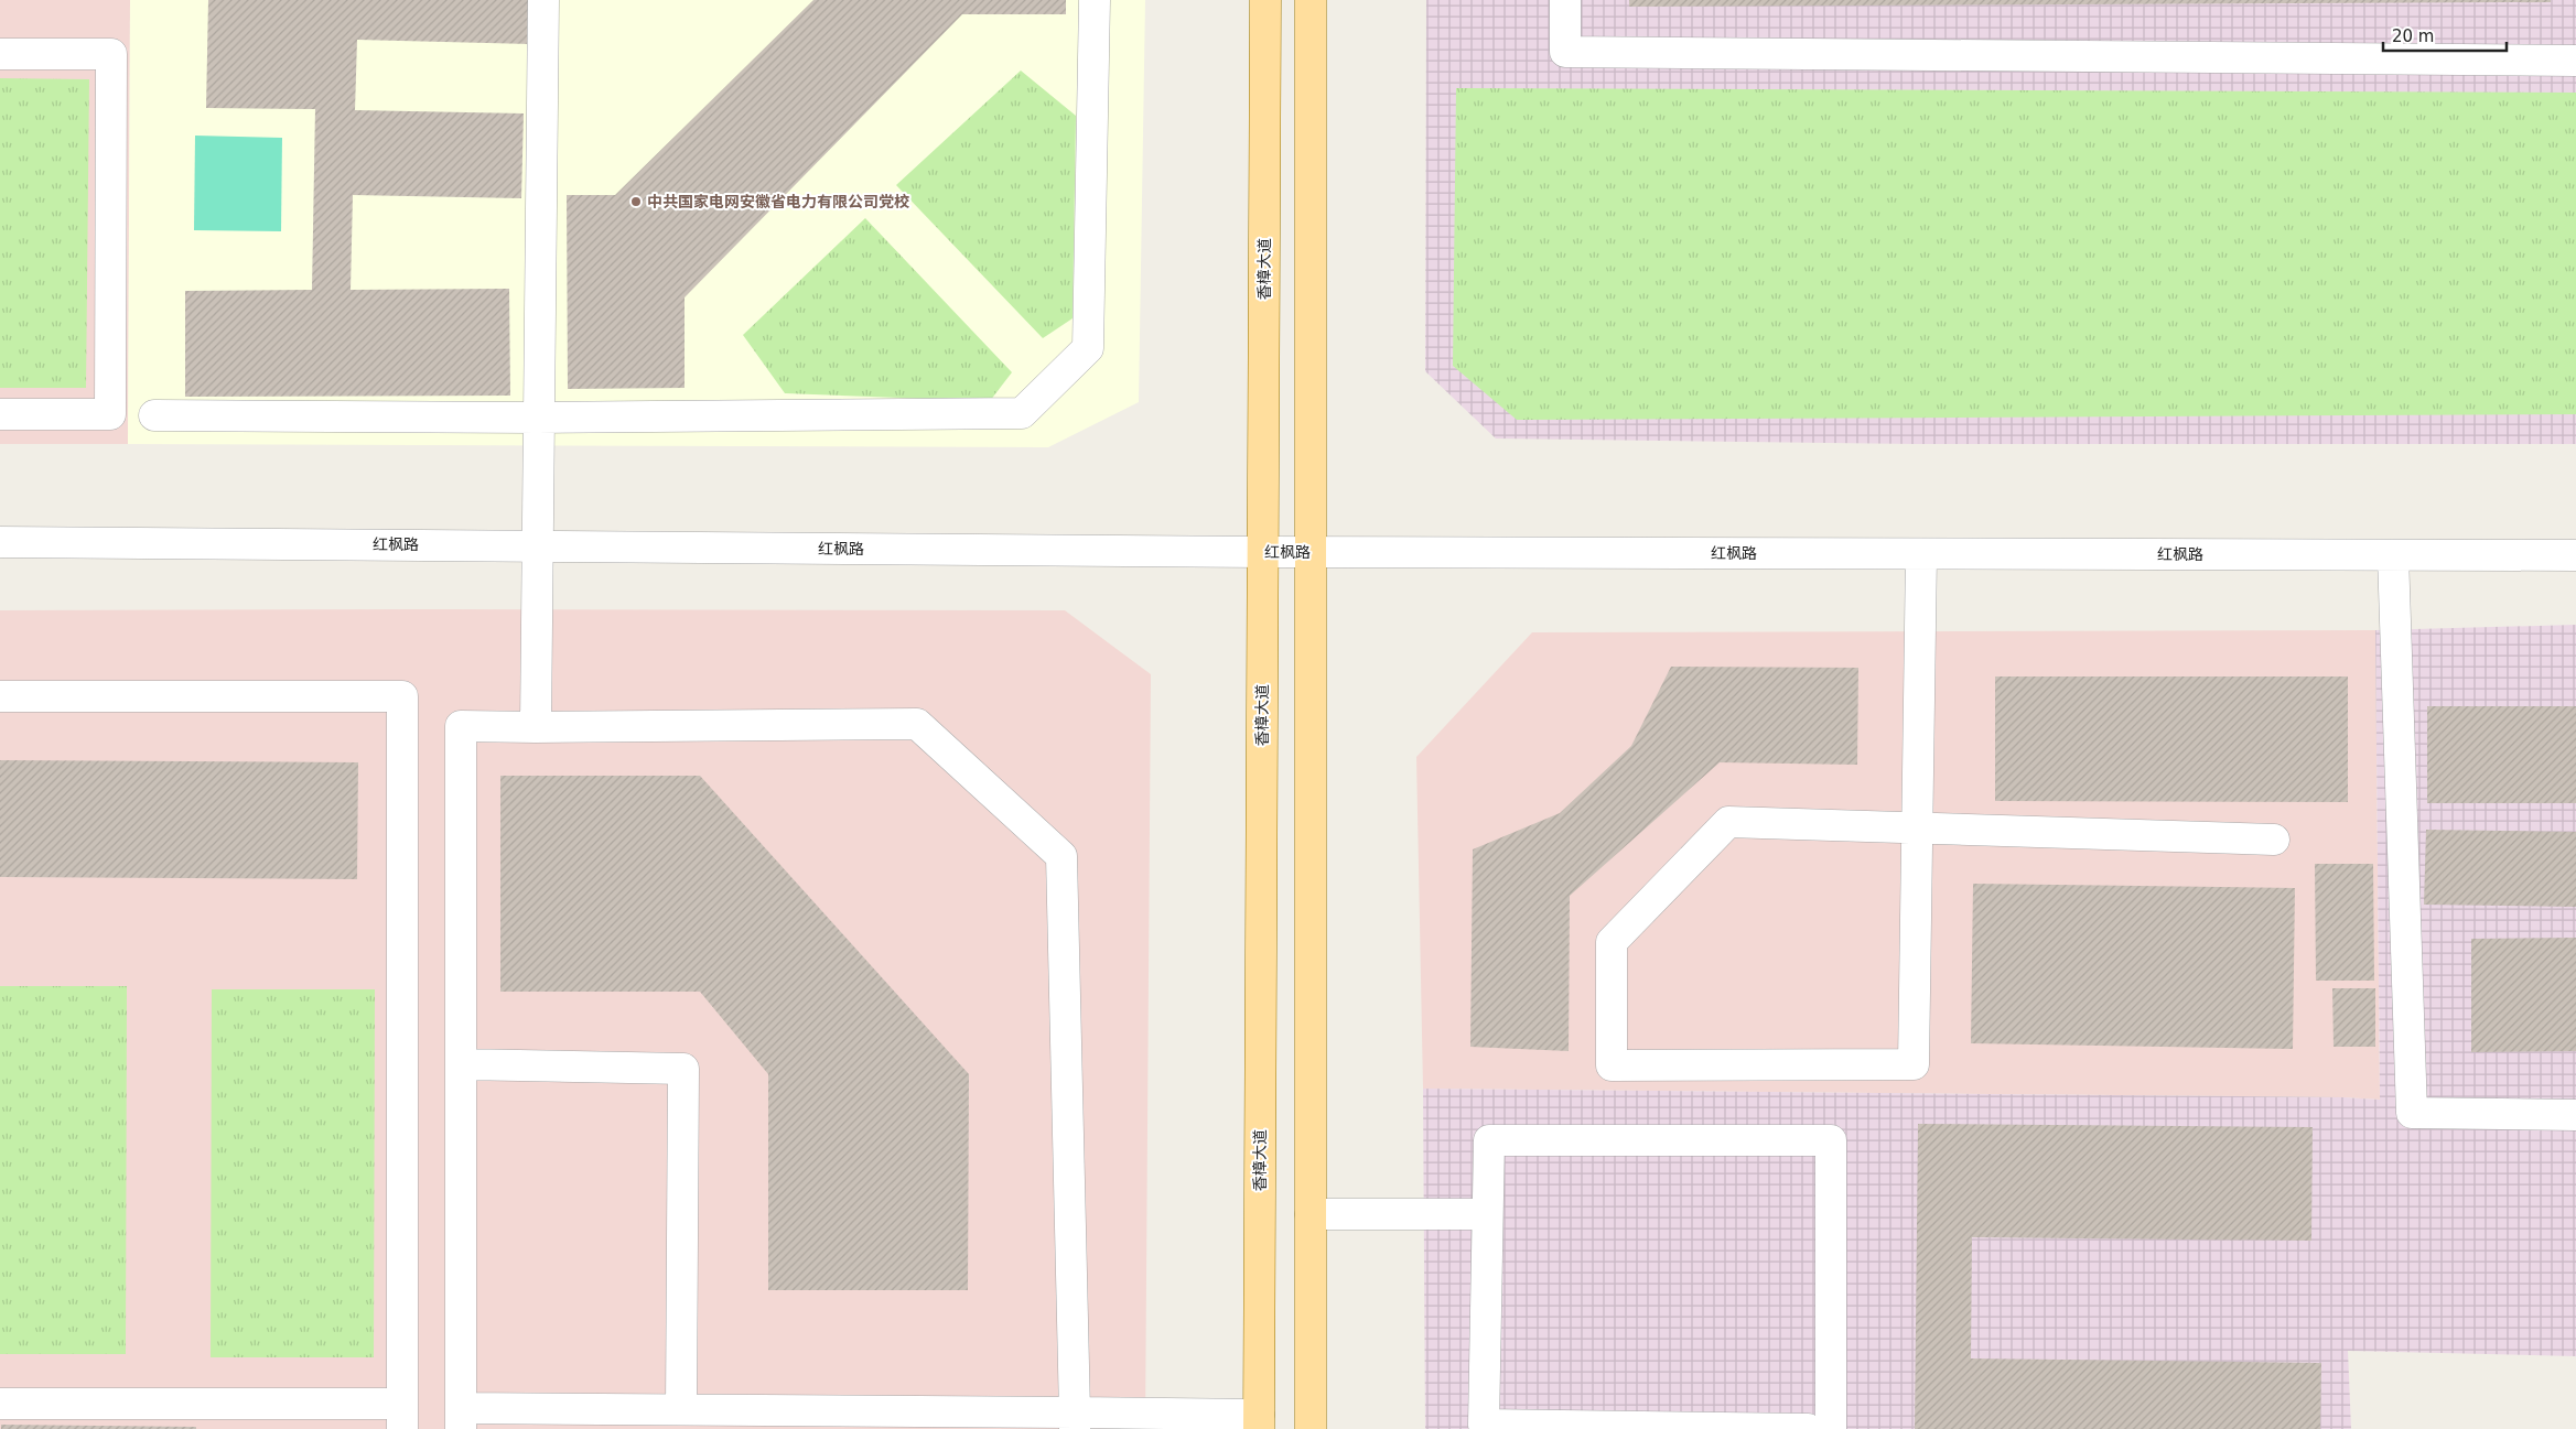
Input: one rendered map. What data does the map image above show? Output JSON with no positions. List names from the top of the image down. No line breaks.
{"streets":{"main road":["香樟大道"],"street":["红枫路"]},"crossings":[["香樟大道","红枫路"]],"places":["中共国家电网安徽省电力有限公司党校"],"scale_bar":"20 m"}
